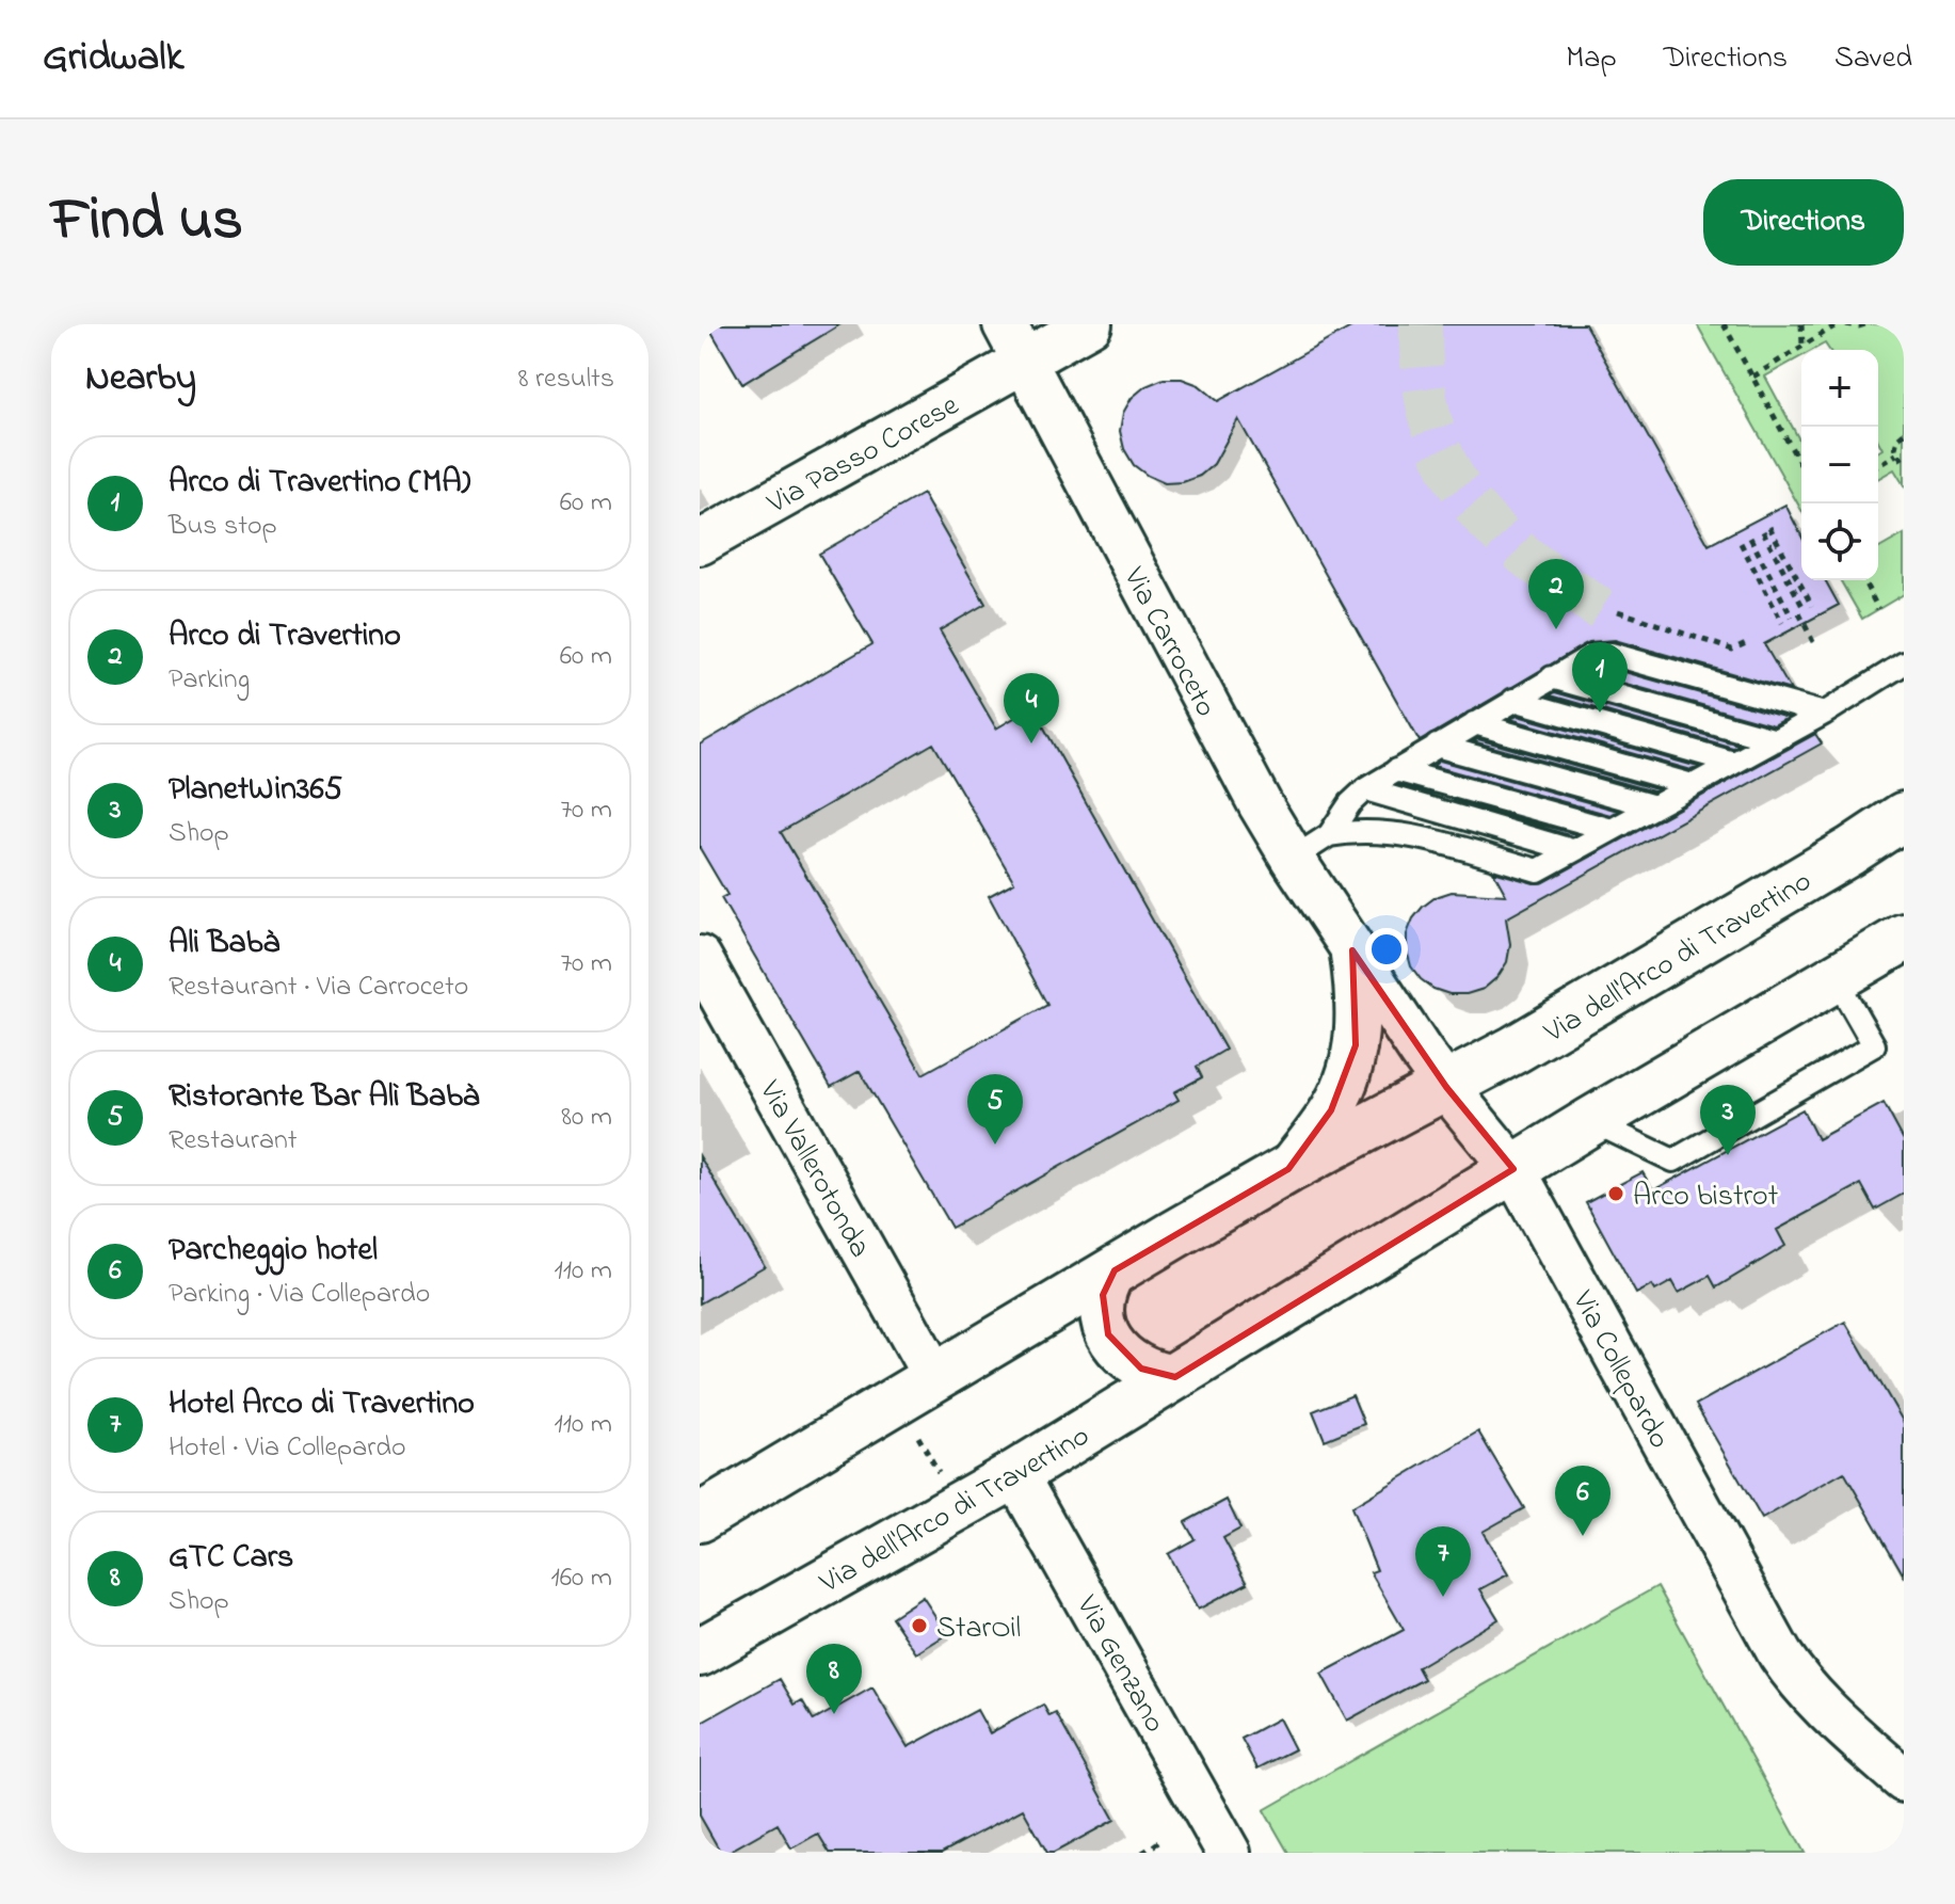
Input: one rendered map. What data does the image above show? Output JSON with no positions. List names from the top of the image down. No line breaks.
{"streets":{"main road":["Via dell'Arco di Travertino"],"street":["Via Passo Corese","Via Carroceto","Via Vallerotonda","Via Collepardo","Via Genzano"]},"crossings":[["Via Passo Corese","Via Carroceto"],["Via Carroceto","Via dell'Arco di Travertino"],["Via dell'Arco di Travertino","Via Vallerotonda"],["Via dell'Arco di Travertino","Via Collepardo"],["Via dell'Arco di Travertino","Via Genzano"]],"places":["Arco bistrot","StarOil"],"page":{"header":"Gridwalk","nav":["Map","Directions","Saved"],"title":"Find us","buttons":"Directions","heading":["Nearby","8 results"],"map_buttons":["+","−"],"list":[{"mark":"1","name":"Arco di Travertino (MA)","note":"Bus stop","value":"60 m"},{"mark":"2","name":"Arco di Travertino","note":"Parking","value":"60 m"},{"mark":"3","name":"PlanetWin365","note":"Shop","value":"70 m"},{"mark":"4","name":"Ali Babà","note":"Restaurant · Via Carroceto","value":"70 m"},{"mark":"5","name":"Ristorante Bar Alì Babà","note":"Restaurant","value":"80 m"},{"mark":"6","name":"Parcheggio hotel","note":"Parking · Via Collepardo","value":"110 m"},{"mark":"7","name":"Hotel Arco di Travertino","note":"Hotel · Via Collepardo","value":"110 m"},{"mark":"8","name":"GTC Cars","note":"Shop","value":"160 m"}],"pins":["2","1","4","5","3","6","7","8"]}}
